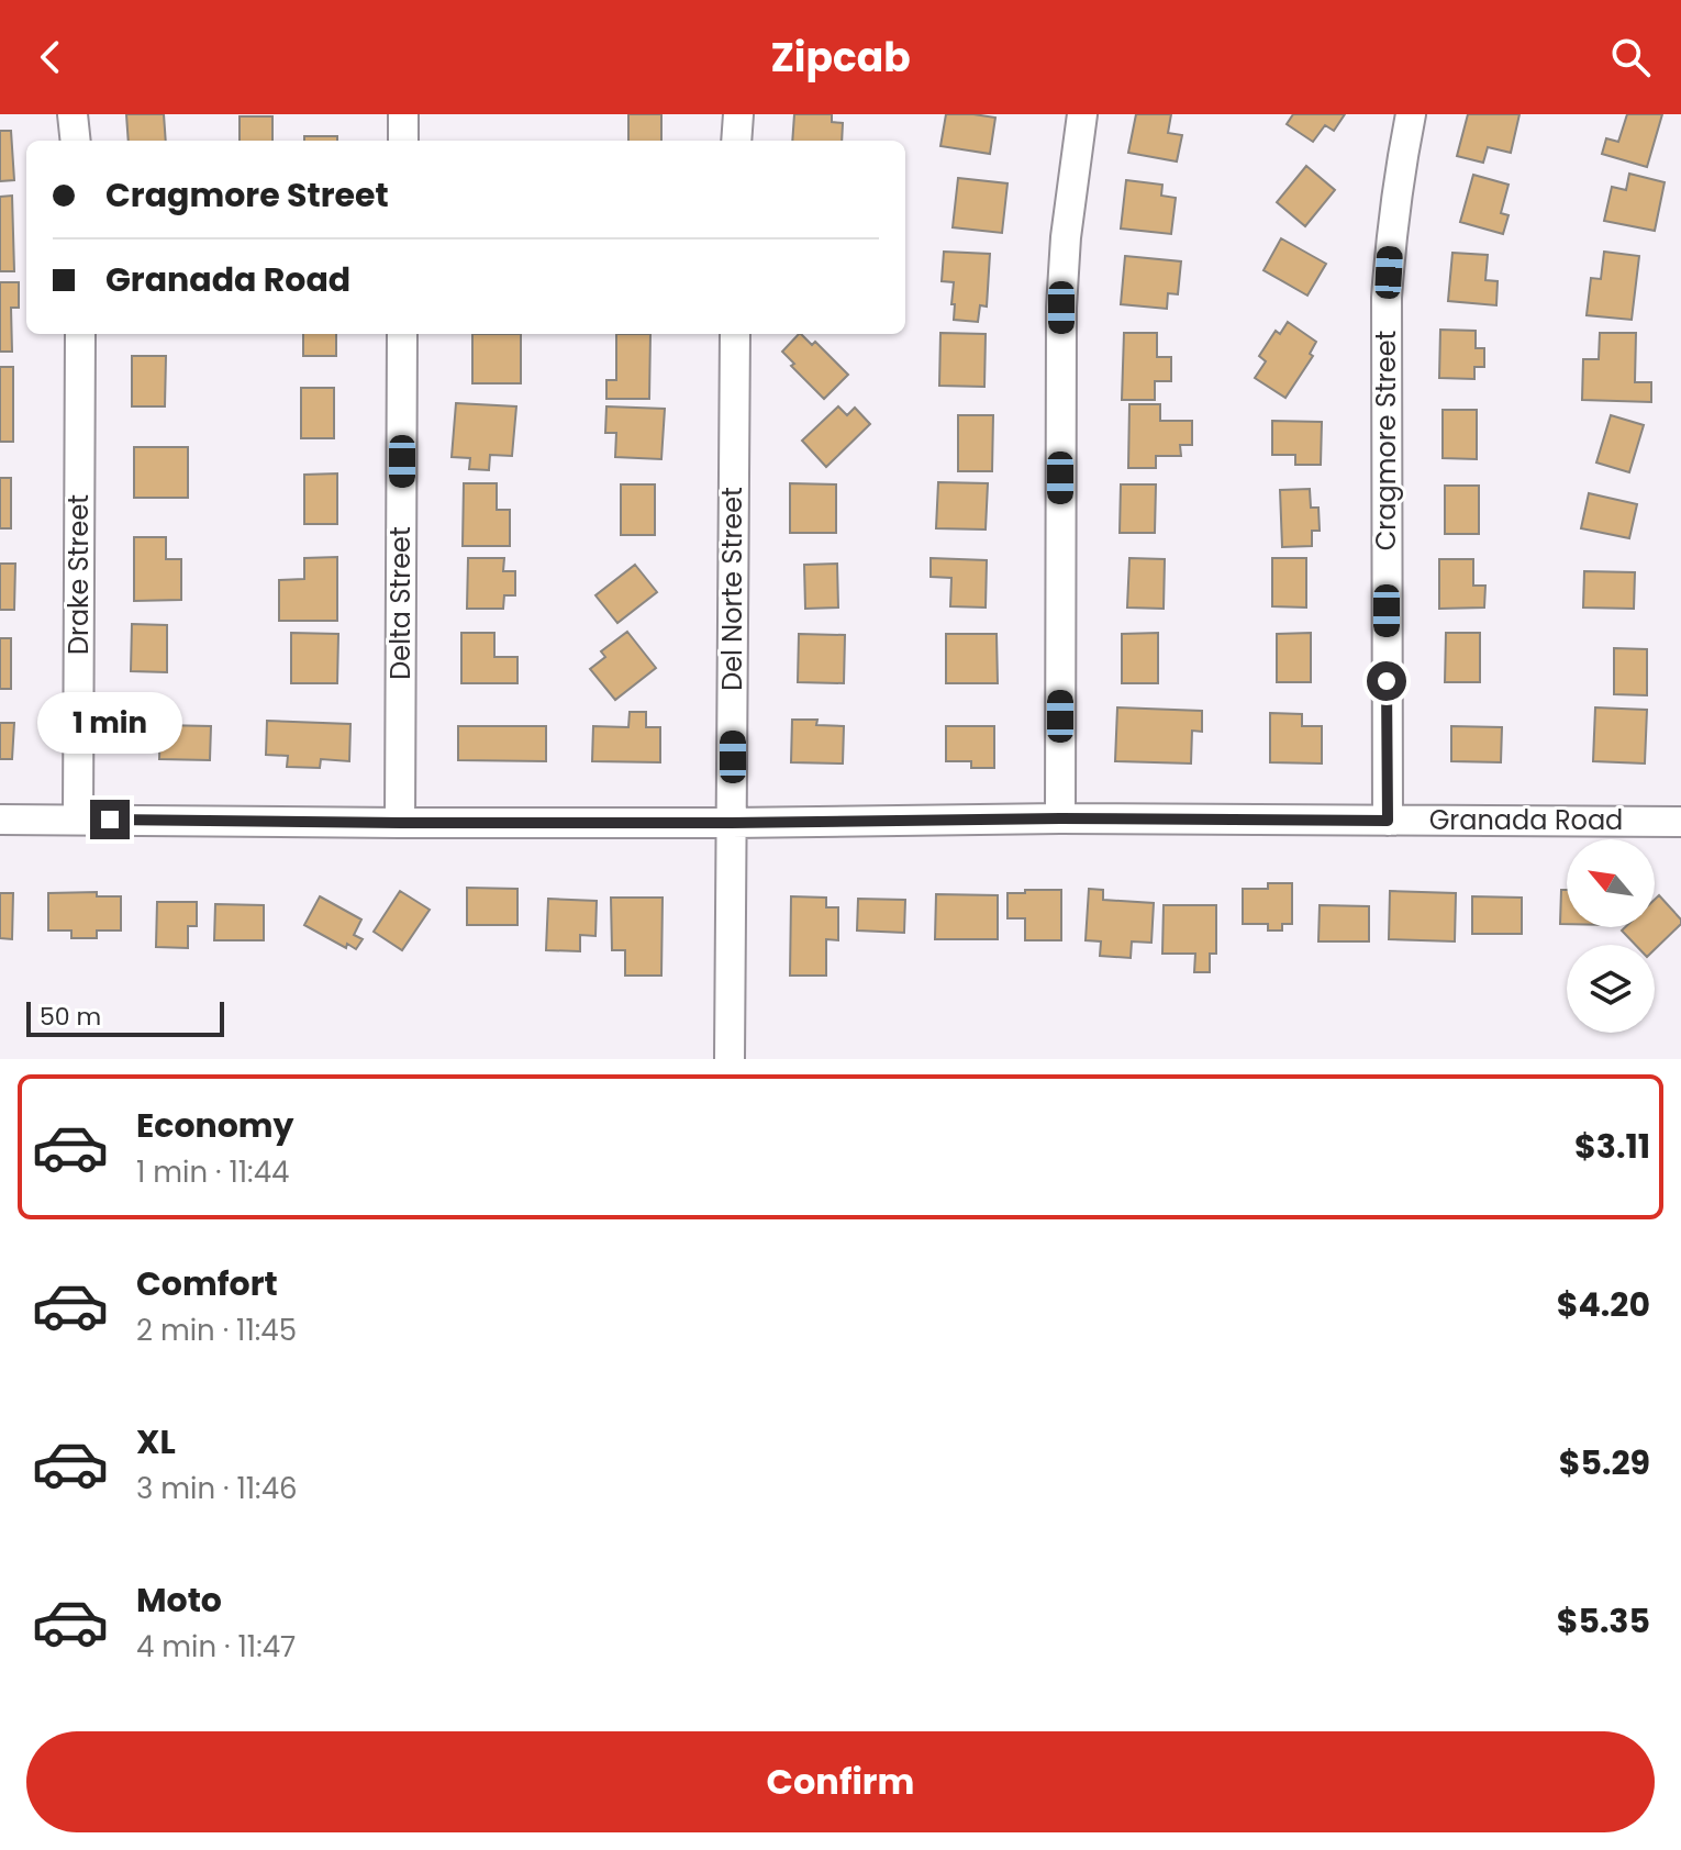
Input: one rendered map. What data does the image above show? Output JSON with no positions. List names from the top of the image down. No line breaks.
{"streets":{"street":["Cragmore Street","Drake Street","Del Norte Street","Delta Street","Granada Road"]},"crossings":[["Cragmore Street","Granada Road"],["Drake Street","Granada Road"],["Del Norte Street","Granada Road"],["Delta Street","Granada Road"]],"scale_bar":"50 m","north":"top left","page":{"header":"Zipcab","banner":["Cragmore Street","Granada Road"],"bubble":"1 min","scale":"50 m","list":[{"name":"Economy","note":"1 min · 11:44","value":"$3.11"},{"name":"Comfort","note":"2 min · 11:45","value":"$4.20"},{"name":"XL","note":"3 min · 11:46","value":"$5.29"},{"name":"Moto","note":"4 min · 11:47","value":"$5.35"}],"buttons":"Confirm"}}
